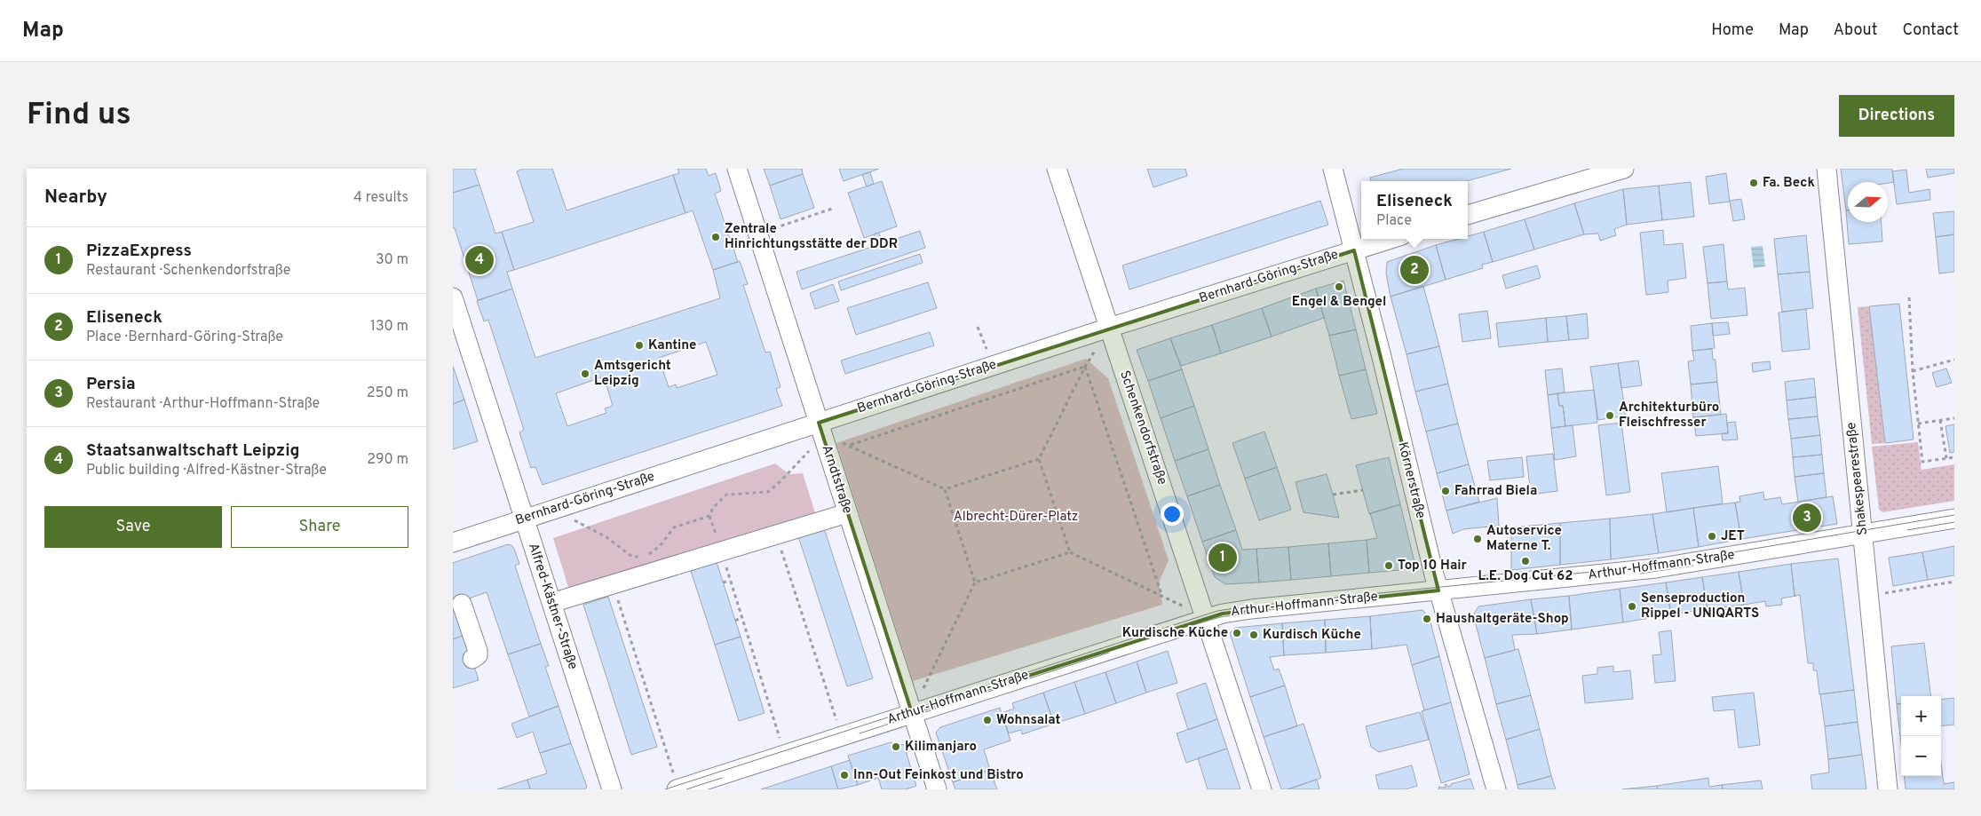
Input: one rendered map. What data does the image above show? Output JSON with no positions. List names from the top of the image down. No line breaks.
{"streets":{"street":["Bernhard-Göring-Straße","Schenkendorfstraße","Shakespearestraße","Arndtstraße","Körnerstraße","Arthur-Hoffmann-Straße","Alfred-Kästner-Straße"]},"crossings":[["Bernhard-Göring-Straße","Schenkendorfstraße"],["Bernhard-Göring-Straße","Arndtstraße"],["Bernhard-Göring-Straße","Körnerstraße"],["Bernhard-Göring-Straße","Alfred-Kästner-Straße"],["Schenkendorfstraße","Arthur-Hoffmann-Straße"],["Shakespearestraße","Arthur-Hoffmann-Straße"],["Arndtstraße","Arthur-Hoffmann-Straße"],["Körnerstraße","Arthur-Hoffmann-Straße"]],"parks":["Albrecht-Dürer-Platz"],"places":["Fa. Beck","Zentrale Hinrichtungsstätte der DDR","Engel & Bengel","Kantine","Amtsgericht Leipzig","Architekturbüro Fleischfresser","Fahrrad Biela","JET","Autoservice Materne T.","L.E. Dog Cut 62","Top 10 Hair","Senseproduction Rippel - UNIQARTS","Haushaltgeräte-Shop","Kurdische Küche","Kurdisch Küche","Wohnsalat","Kilimanjaro","Inn-Out Feinkost und Bistro"],"north":"right","page":{"header":"Map","nav":["Home","Map","About","Contact"],"buttons":["Directions",["Save","Share"]],"title":"Find us","heading":["Nearby","4 results"],"popup":["Eliseneck","Place"],"list":[{"mark":"1","name":"PizzaExpress","note":"Restaurant · Schenkendorfstraße","value":"30 m"},{"mark":"2","name":"Eliseneck","note":"Place · Bernhard-Göring-Straße","value":"130 m"},{"mark":"3","name":"Persia","note":"Restaurant · Arthur-Hoffmann-Straße","value":"250 m"},{"mark":"4","name":"Staatsanwaltschaft Leipzig","note":"Public building · Alfred-Kästner-Straße","value":"290 m"}],"pins":["4","2","3","1"],"map_buttons":["+","−"]}}
